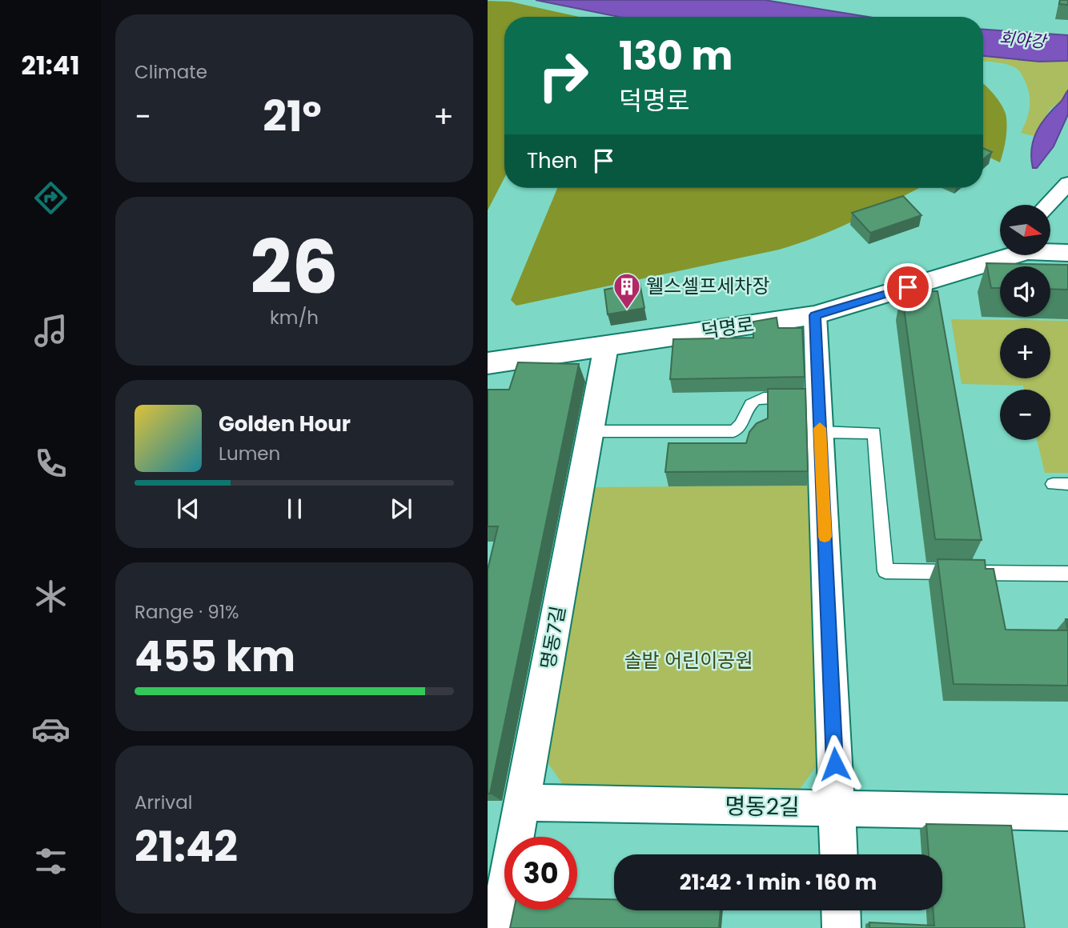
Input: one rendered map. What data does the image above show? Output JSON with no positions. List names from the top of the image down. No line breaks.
{"streets":{"street":["덕명로","명동7길","명동2길"]},"crossings":[["덕명로","명동7길"],["명동7길","명동2길"]],"water":["회야강"],"parks":["솔밭 어린이공원"],"places":{"building":["웰스셀프세차장"]},"north":"right","page":{"tabs":"21:41","tile":["Climate",["26","km/h"],["Range · 91%","455 km"],["Arrival","21:42"]],"turn":["130 m","덕명로"],"heat":["−","21°","+"],"then":"Then","map_buttons":["+","−"],"song":["Golden Hour","Lumen"],"limit":"30","trip":"21:42 · 1 min · 160 m"}}
